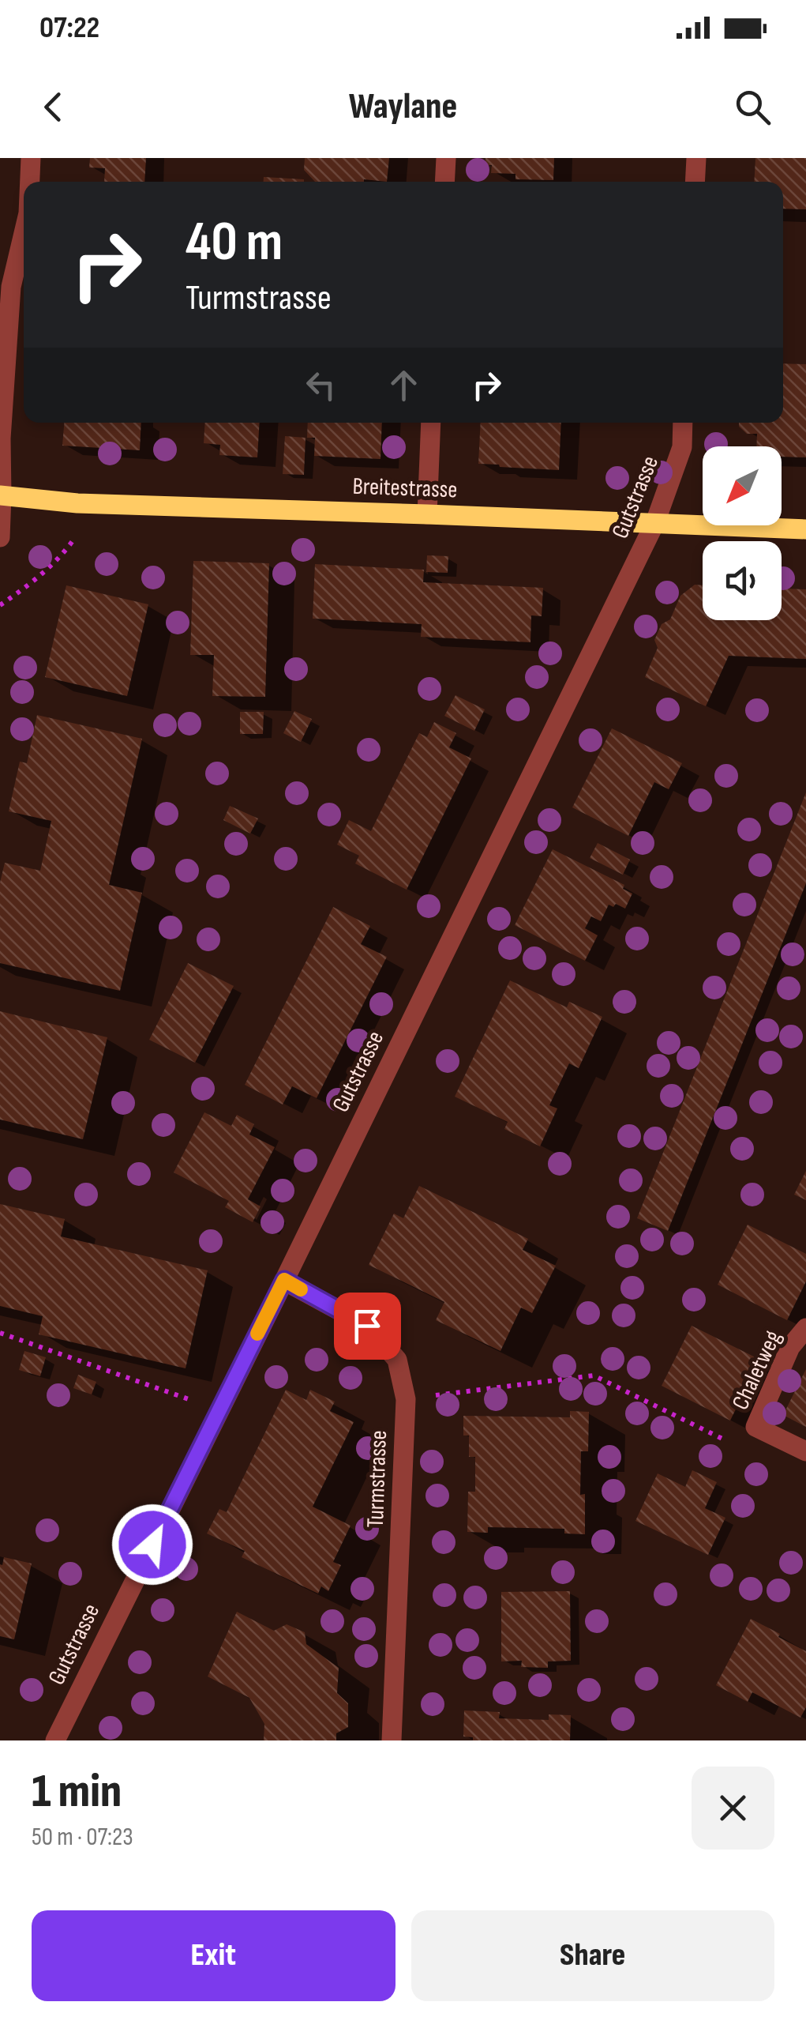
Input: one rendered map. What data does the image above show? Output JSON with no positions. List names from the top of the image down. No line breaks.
{"streets":{"main road":["Breitestrasse"],"street":["Gutstrasse","Chaletweg","Turmstrasse"]},"crossings":[["Breitestrasse","Gutstrasse"],["Gutstrasse","Turmstrasse"]],"north":"bottom left","page":{"status":"07:22","header":"Waylane","turn":["40 m","Turmstrasse"],"heading":["1 min","50 m · 07:23"],"buttons":["Exit","Share"]}}
